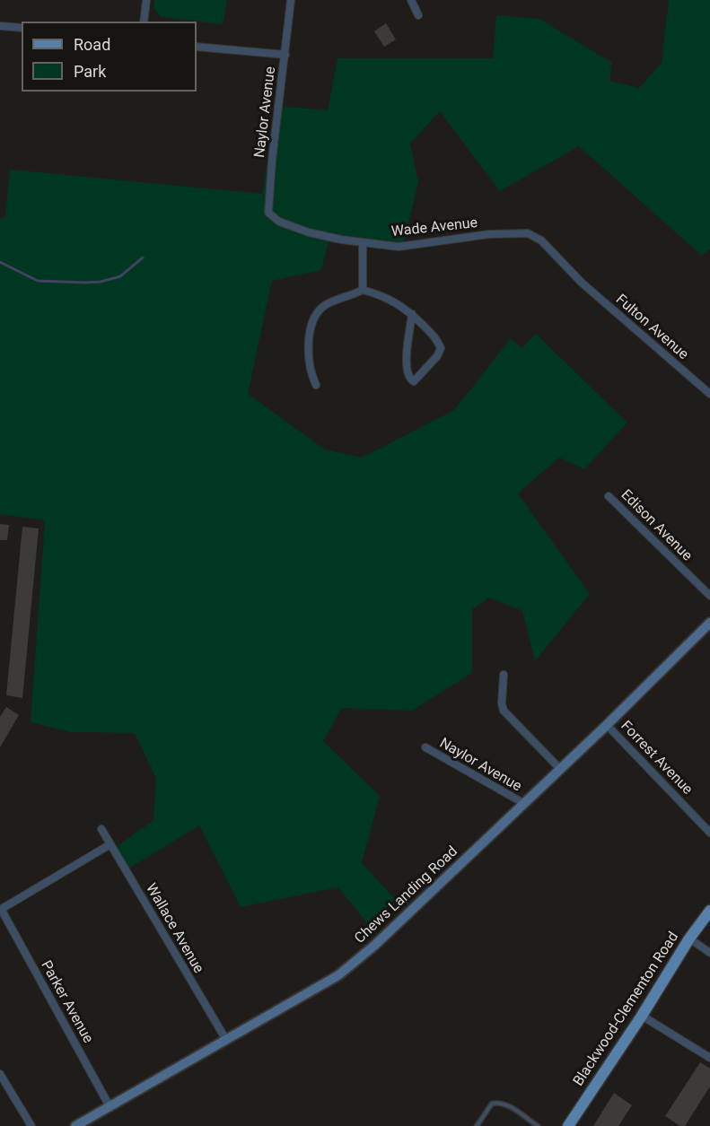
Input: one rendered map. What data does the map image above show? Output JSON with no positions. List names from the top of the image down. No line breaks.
{"streets":{"main road":["Blackwood-Clementon Road"],"street":["Naylor Avenue","Wade Avenue","Fulton Avenue","Edison Avenue","Forrest Avenue","Chews Landing Road","Wallace Avenue","Parker Avenue"]},"crossings":[["Naylor Avenue","Wade Avenue"],["Naylor Avenue","Chews Landing Road"],["Wade Avenue","Fulton Avenue"],["Forrest Avenue","Chews Landing Road"],["Chews Landing Road","Wallace Avenue"],["Chews Landing Road","Parker Avenue"]],"legend":["Road","Park"]}
